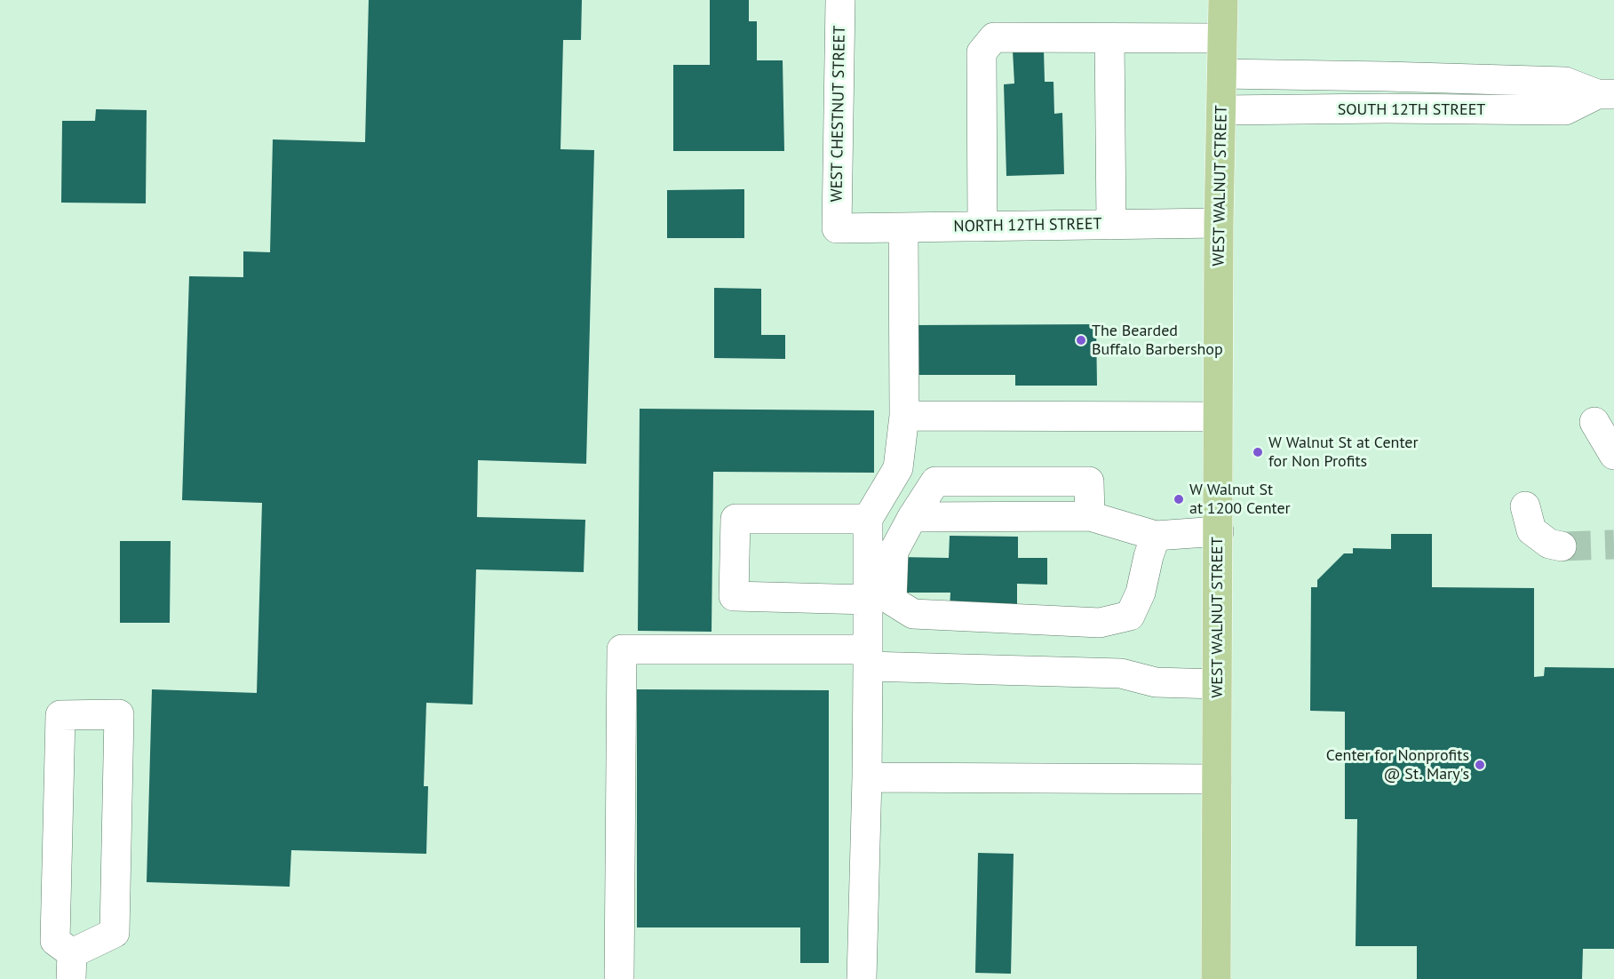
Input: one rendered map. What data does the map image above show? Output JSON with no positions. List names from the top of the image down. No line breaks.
{"streets":{"main road":["WEST WALNUT STREET"],"street":["SOUTH 12TH STREET","WEST CHESTNUT STREET","NORTH 12TH STREET"]},"crossings":[["SOUTH 12TH STREET","WEST WALNUT STREET"],["WEST CHESTNUT STREET","NORTH 12TH STREET"],["WEST WALNUT STREET","NORTH 12TH STREET"]],"places":["The Bearded Buffalo Barbershop","W Walnut St at Center for Non Profits","W Walnut St at 1200 Center","Center for Nonprofits @ St. Mary's"]}
